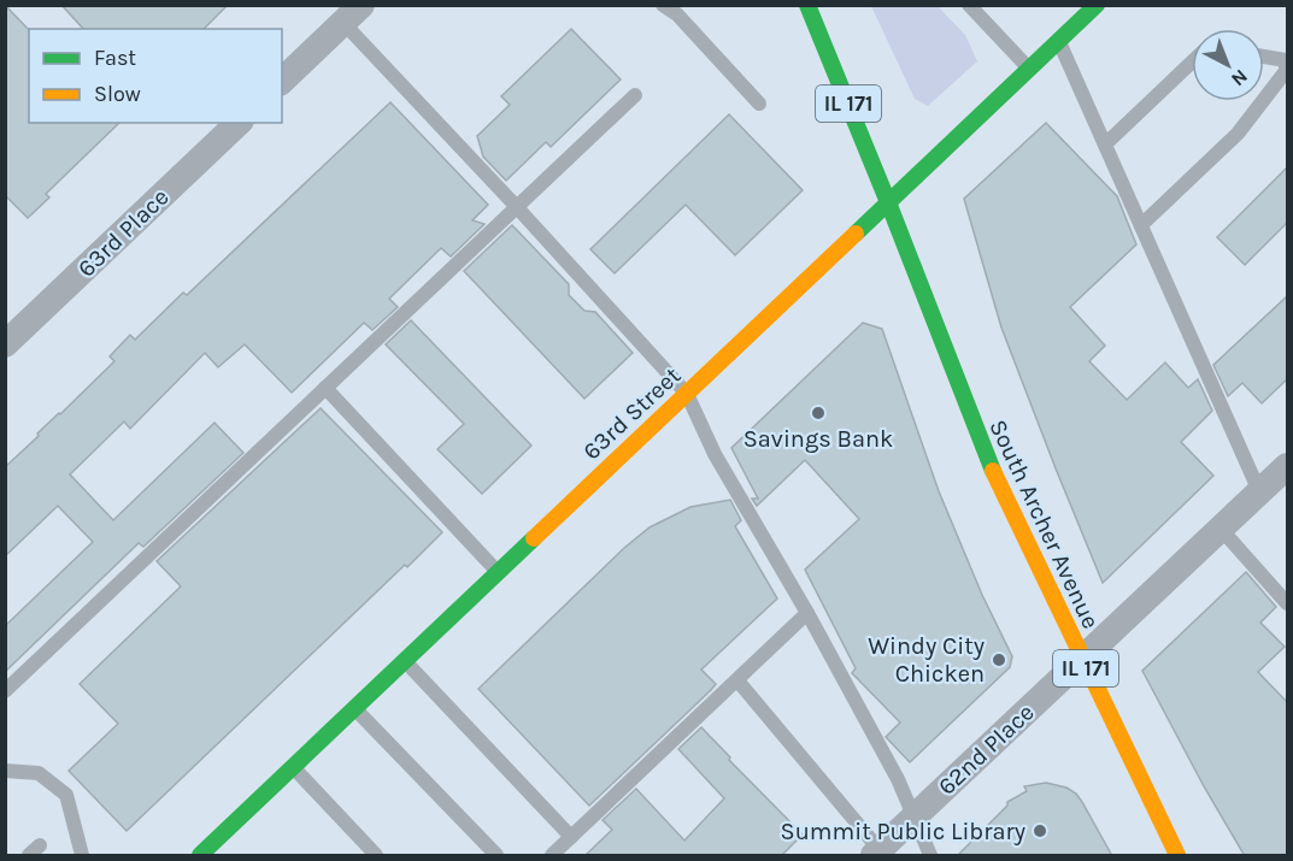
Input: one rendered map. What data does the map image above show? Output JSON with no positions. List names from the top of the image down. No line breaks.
{"streets":{"main road":["IL 171","63rd Street","South Archer Avenue"],"street":["63rd Place","62nd Place"]},"crossings":[["IL 171","63rd Street"],["IL 171","South Archer Avenue"],["63rd Street","South Archer Avenue"],["South Archer Avenue","62nd Place"]],"places":["Savings Bank","Windy City Chicken","Summit Public Library"],"legend":["Fast","Slow"],"north":"bottom right"}
